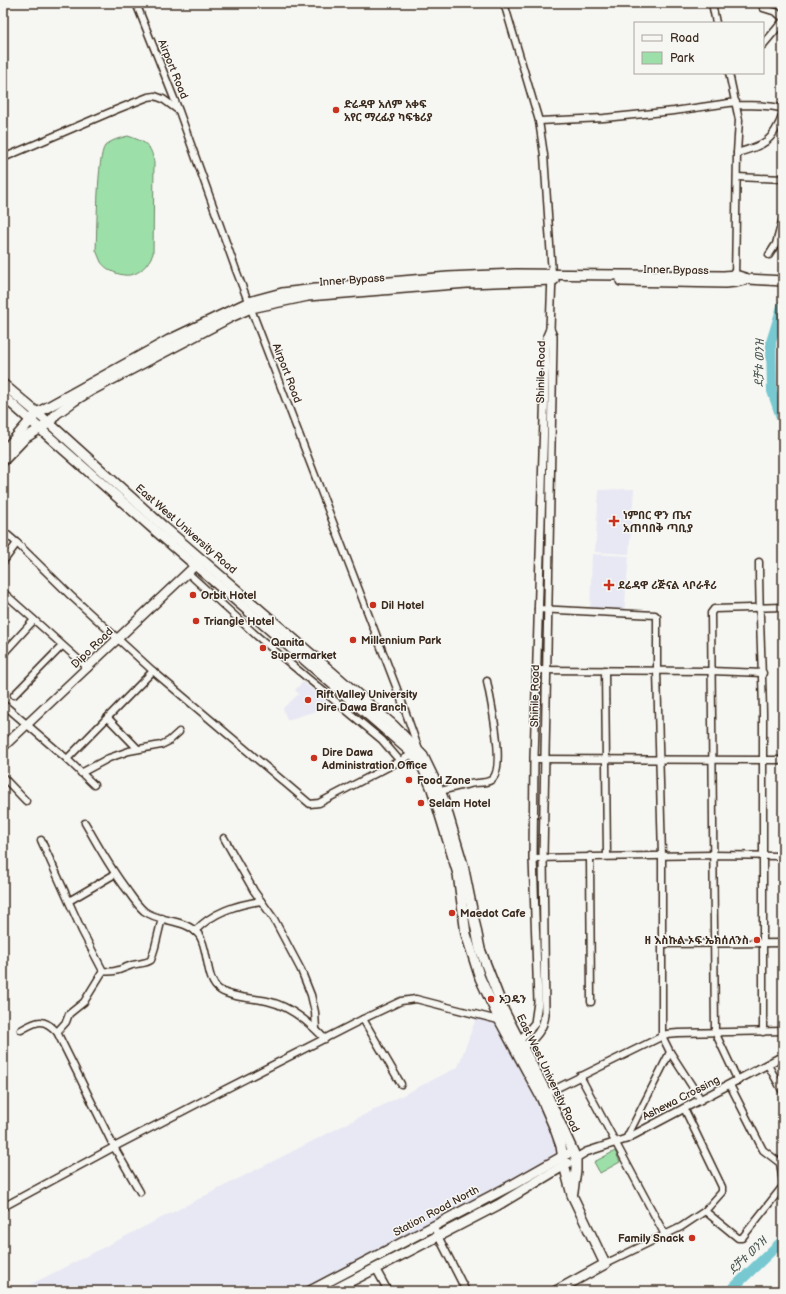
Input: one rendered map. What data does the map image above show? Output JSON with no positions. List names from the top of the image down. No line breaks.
{"streets":{"main road":["Inner Bypass","East West University Road","Dipo Road","Station Road North"],"street":["Airport Road","Shinile Road","Ashewa Crossing"]},"crossings":[["Airport Road","Inner Bypass"],["Airport Road","East West University Road"],["Inner Bypass","Shinile Road"],["Inner Bypass","East West University Road"],["Shinile Road","East West University Road"],["East West University Road","Dipo Road"],["East West University Road","Ashewa Crossing"],["East West University Road","Station Road North"],["Ashewa Crossing","Station Road North"]],"water":["ደቻቱ ወንዝ"],"places":{"other":["ድሬዳዋ አለም አቀፍ አየር ማረፊያ ካፍቴሪያ","Orbit Hotel","Dil Hotel","Triangle Hotel","Millennium Park","Qanita Supermarket","Rift Valley University Dire Dawa Branch","Dire Dawa Administration Office","Food Zone","Selam Hotel","Maedot Cafe","ዘ እስኩል ኦፍ ኤክሰለንስ","ኦጋዴን","Family Snack"],"health":["ነምበር ዋን ጤና አጠባበቅ ጣቢያ","ደሬዳዋ ሪጅናል ላቦራቶሪ"]},"legend":["Road","Park"]}
